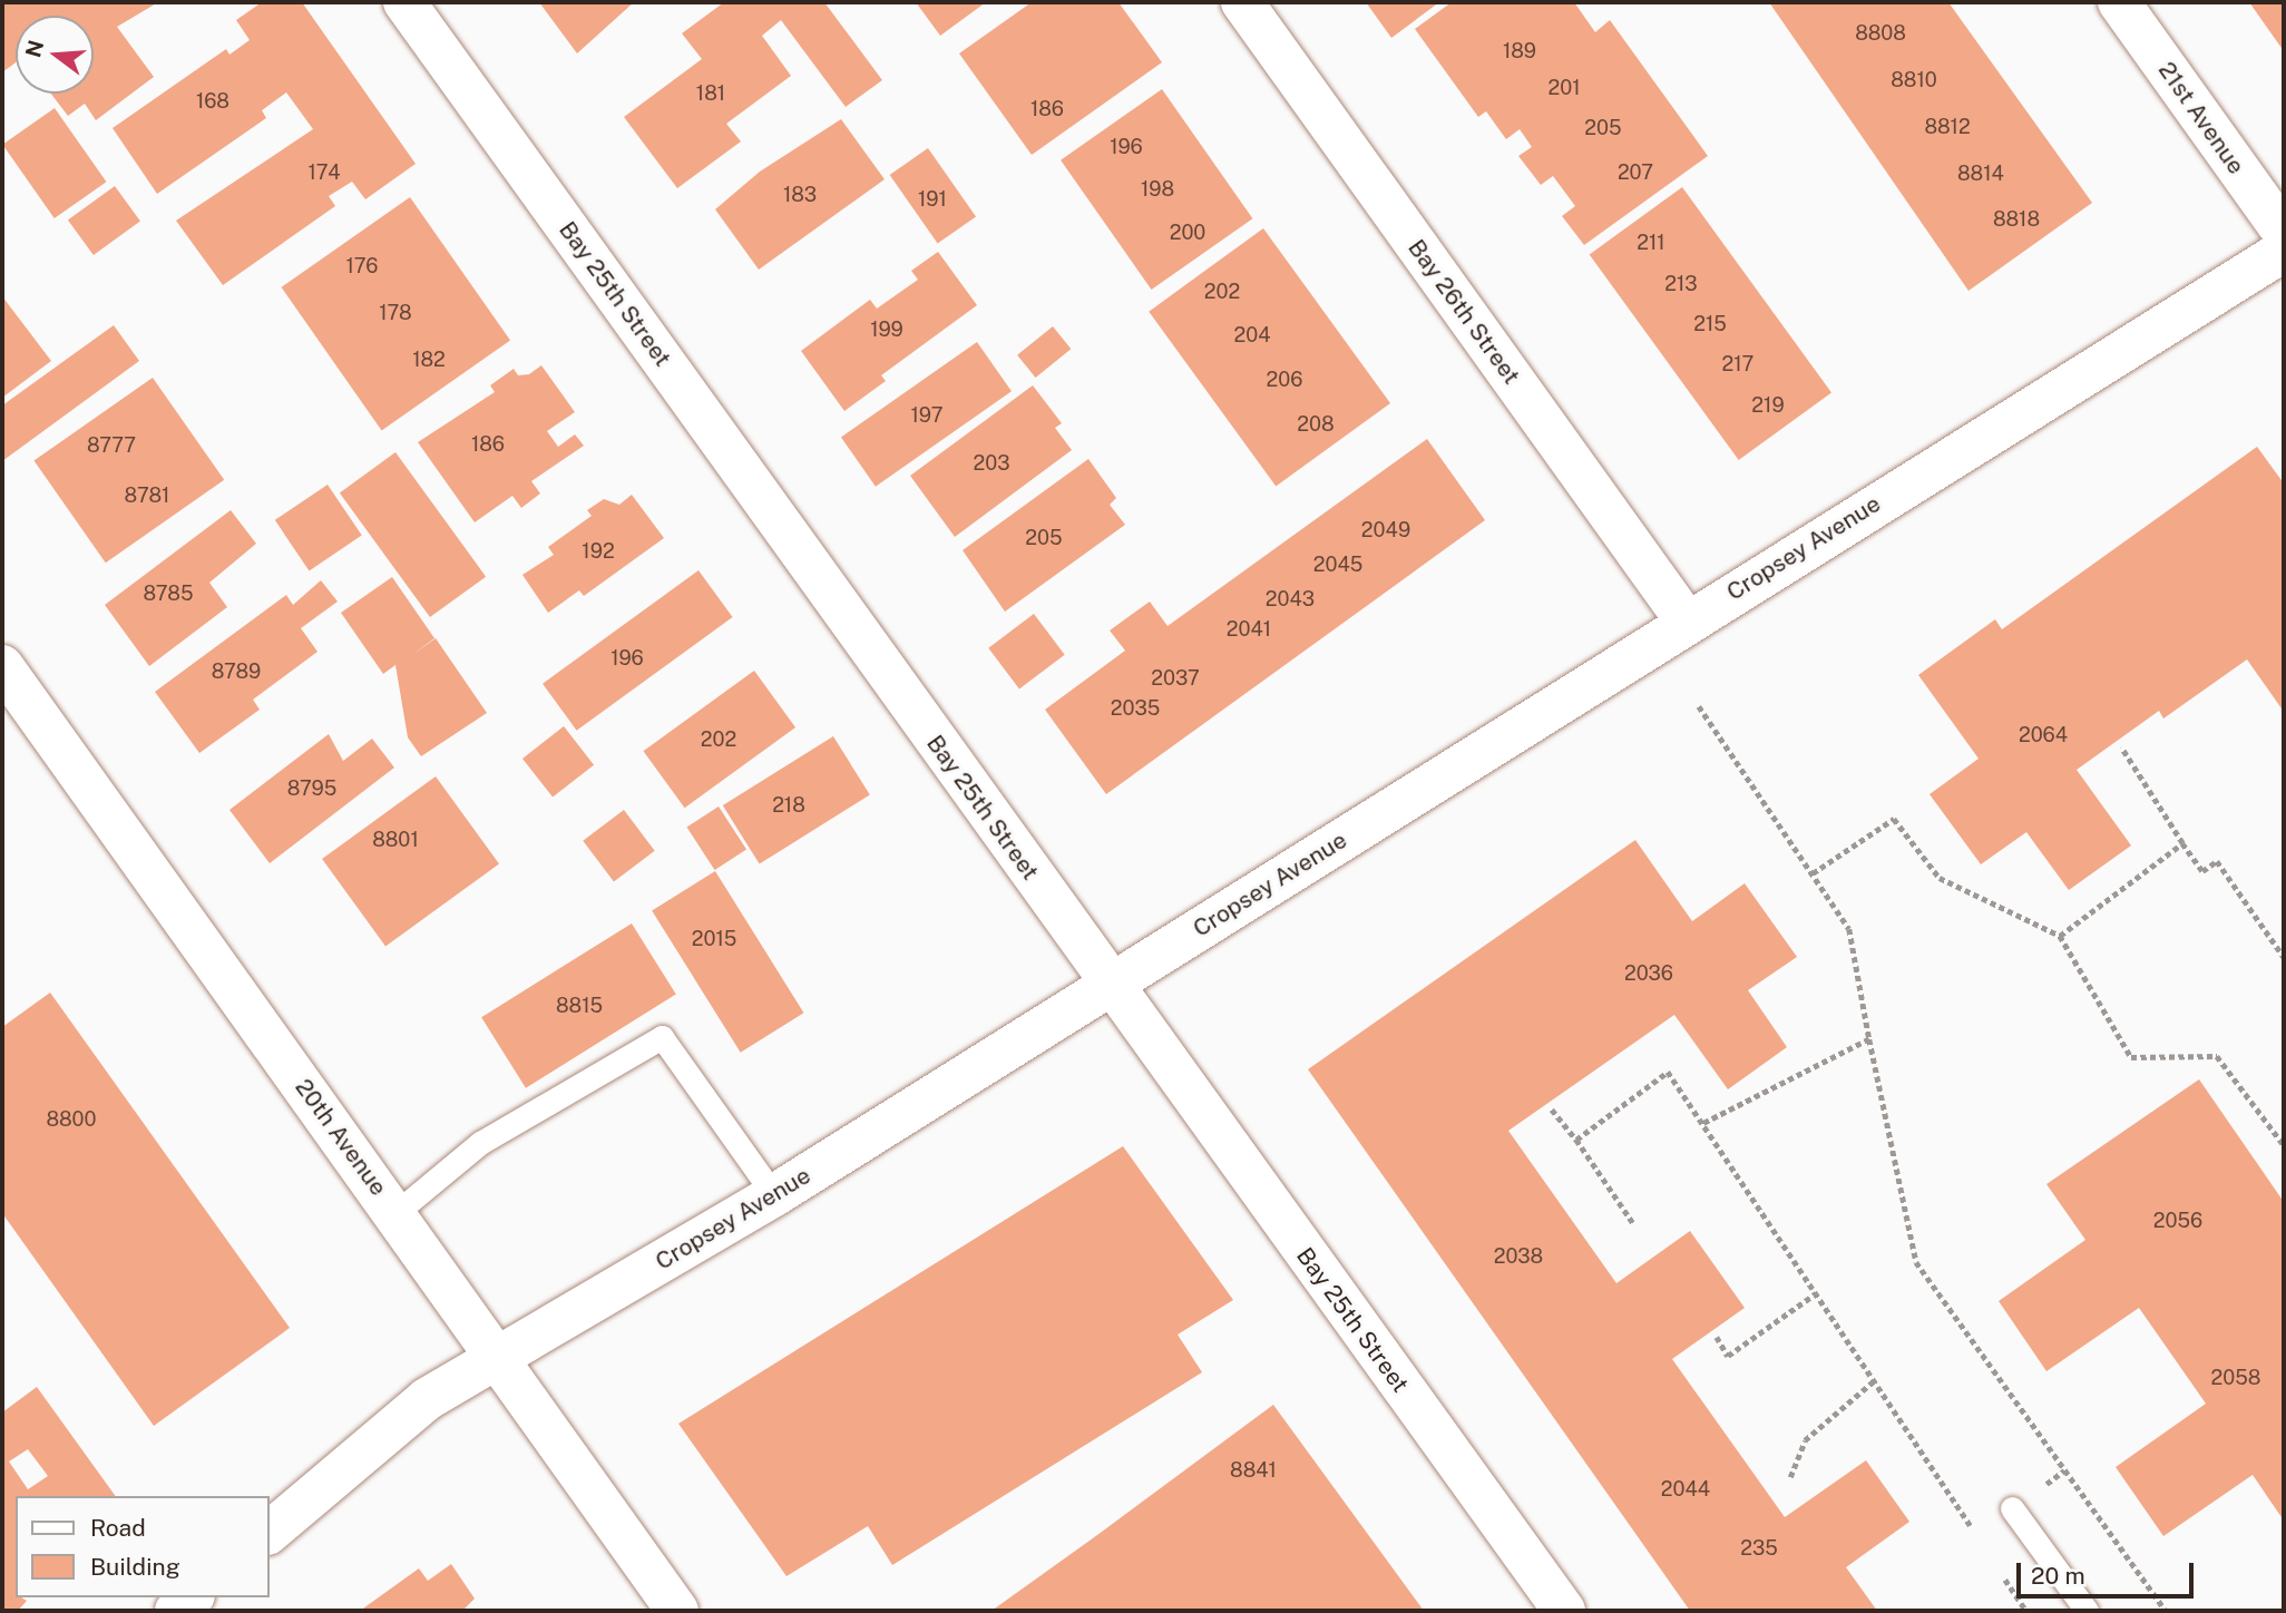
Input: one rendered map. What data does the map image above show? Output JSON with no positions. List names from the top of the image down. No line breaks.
{"streets":{"street":["21st Avenue","Bay 25th Street","Bay 26th Street","Cropsey Avenue","20th Avenue"]},"crossings":[["Bay 25th Street","Cropsey Avenue"],["Bay 26th Street","Cropsey Avenue"],["Cropsey Avenue","20th Avenue"]],"house_numbers":["8808","189","8810","201","181","168","186","8812","205","196","174","207","8814","198","183","191","8818","200","211","176","213","202","178","215","199","204","182","217","206","219","197","208","186","8777","203","8781","2049","205","192","2045","8785","2043","2041","196","8789","2037","2035","2064","202","8795","218","8801","2015","2036","8815","8800","2056","2038","2058","8841","2044","235"],"legend":["Road","Building"],"scale_bar":"20 m","north":"left"}
